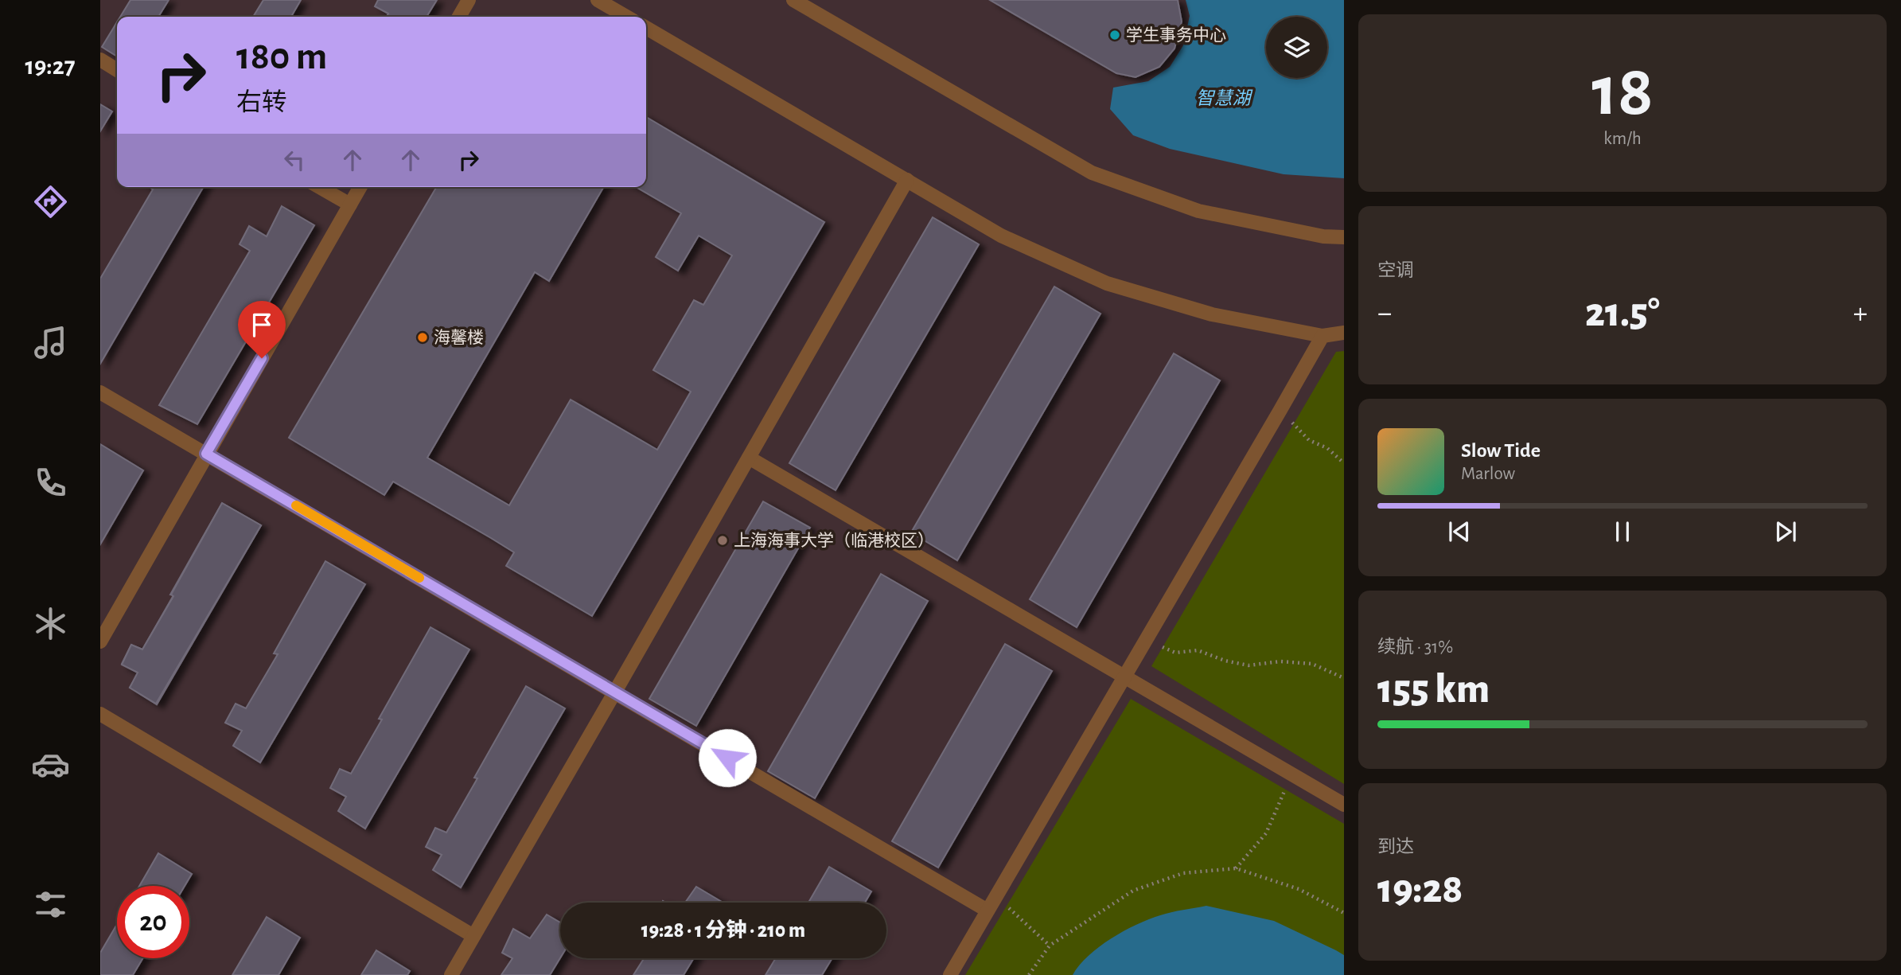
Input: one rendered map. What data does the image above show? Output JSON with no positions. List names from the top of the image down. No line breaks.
{"water":["智慧湖"],"places":["学生事务中心","海馨楼","上海海事大学（临港校区）"],"page":{"tabs":"19:27","tile":[["18","km/h"],"空调",["续航 · 31%","155 km"],["到达","19:28"]],"turn":["180 m","右转"],"heat":["−","21.5°","+"],"song":["Slow Tide","Marlow"],"limit":"20","trip":"19:28 · 1 分钟 · 210 m"}}
